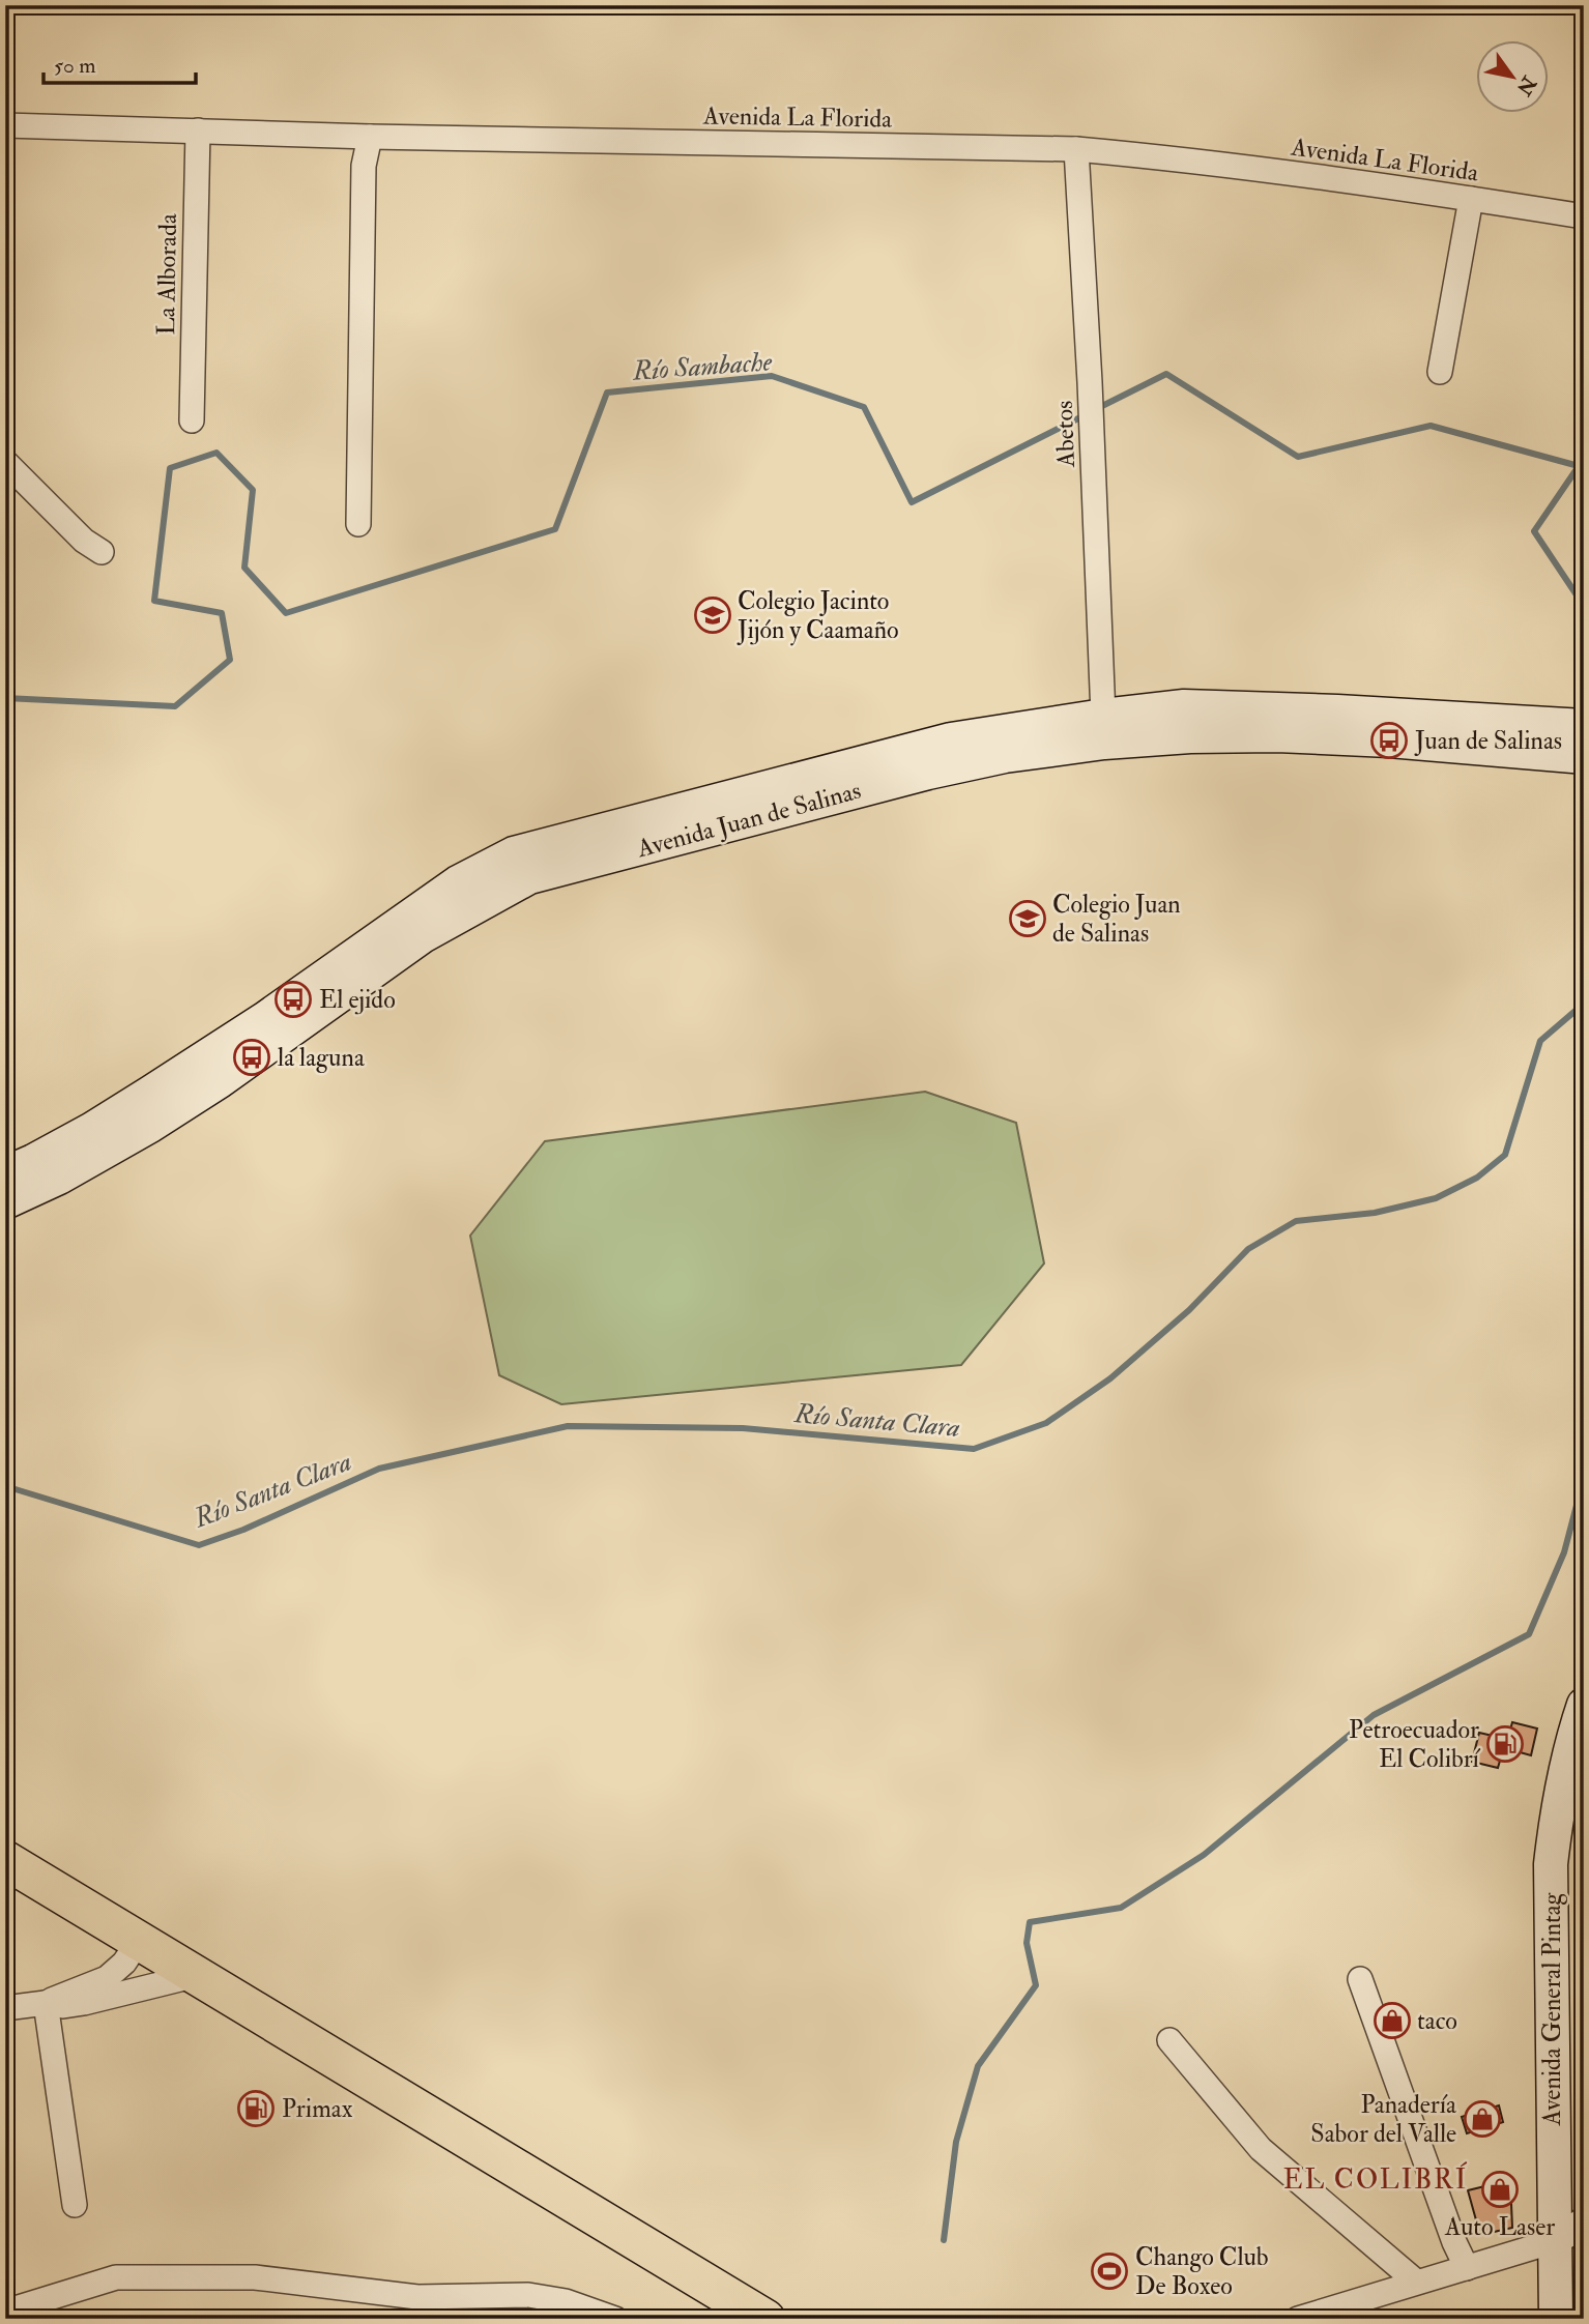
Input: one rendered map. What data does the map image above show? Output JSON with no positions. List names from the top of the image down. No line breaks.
{"streets":{"main road":["Avenida Juan de Salinas","Avenida General Pintag"],"street":["Avenida La Florida","La Alborada","Abetos"]},"crossings":[["Avenida La Florida","La Alborada"],["Avenida La Florida","Abetos"],["Abetos","Avenida Juan de Salinas"]],"districts":["EL COLIBRÍ"],"water":["Río Sambache","Río Santa Clara"],"places":{"school or university":["Colegio Jacinto Jijón y Caamaño","Colegio Juan de Salinas"],"bus stop":["Juan de Salinas","El ejido","la laguna"],"fuel station":["Petroecuador El Colibrí","Primax"],"shop":["taco","Panadería Sabor del Valle","Auto Laser"],"sports":["Chango Club De Boxeo"]},"scale_bar":"50 m","north":"bottom right"}
